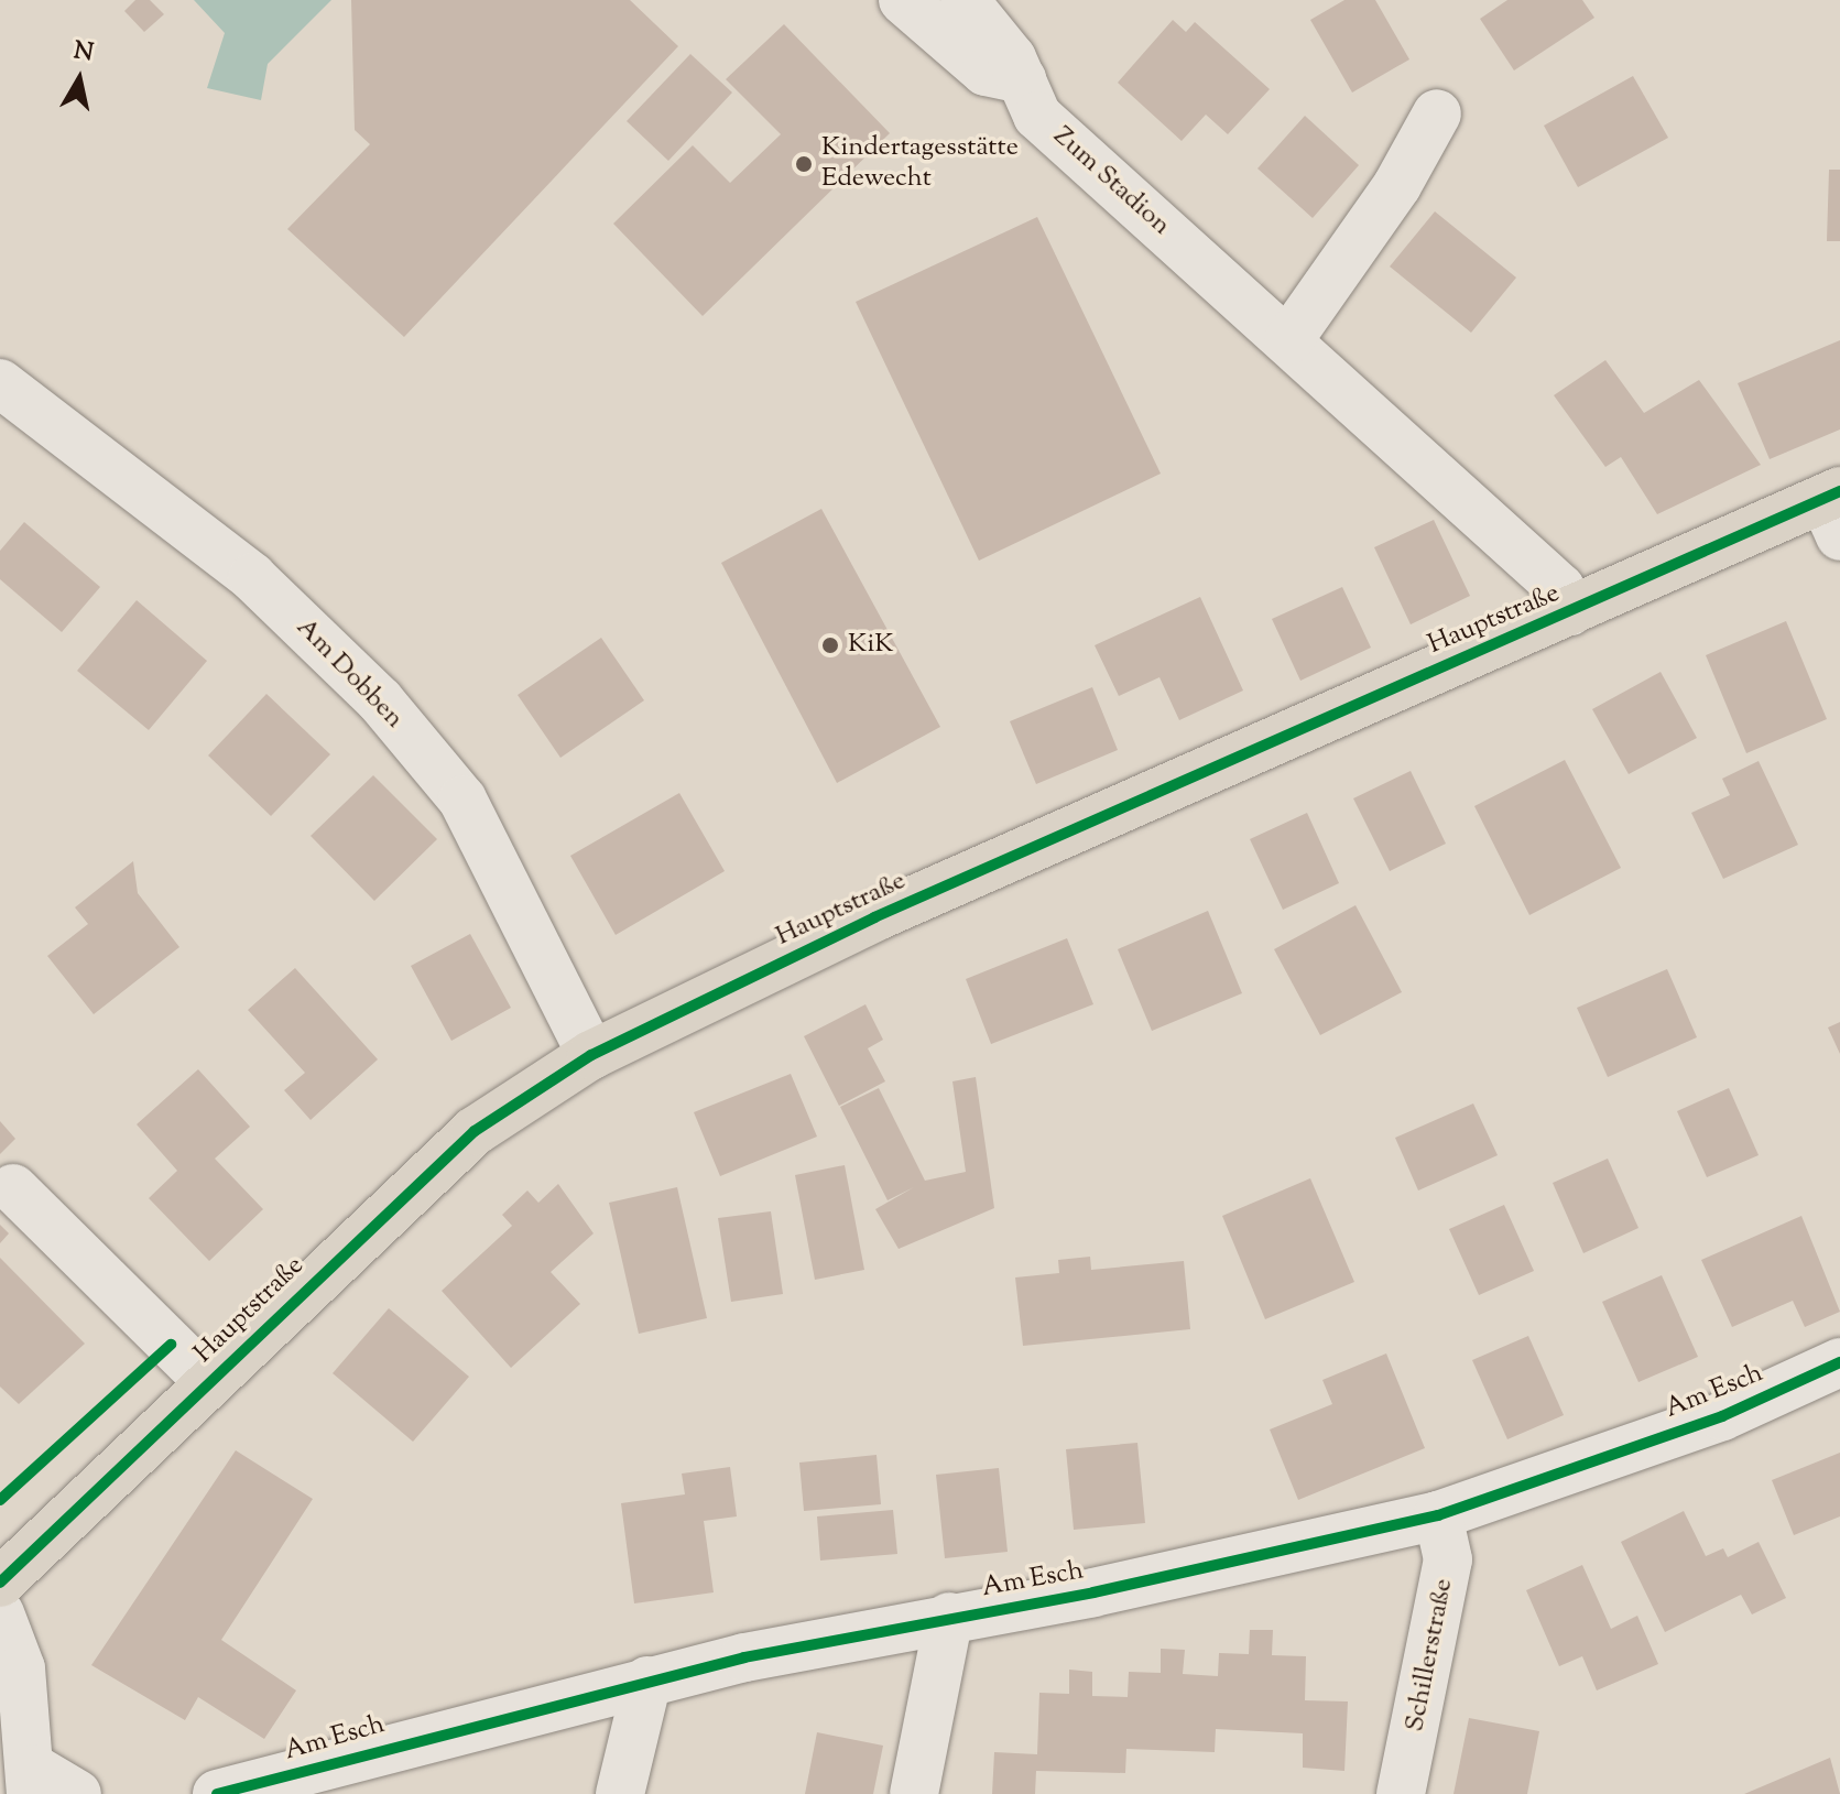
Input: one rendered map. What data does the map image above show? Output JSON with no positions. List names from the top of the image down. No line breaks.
{"streets":{"main road":["Hauptstraße"],"street":["Zum Stadion","Am Dobben","Am Esch","Schillerstraße"]},"crossings":[["Zum Stadion","Hauptstraße"],["Hauptstraße","Am Dobben"],["Am Esch","Schillerstraße"]],"places":["Kindertagesstätte Edewecht","KiK"],"north":"top"}
